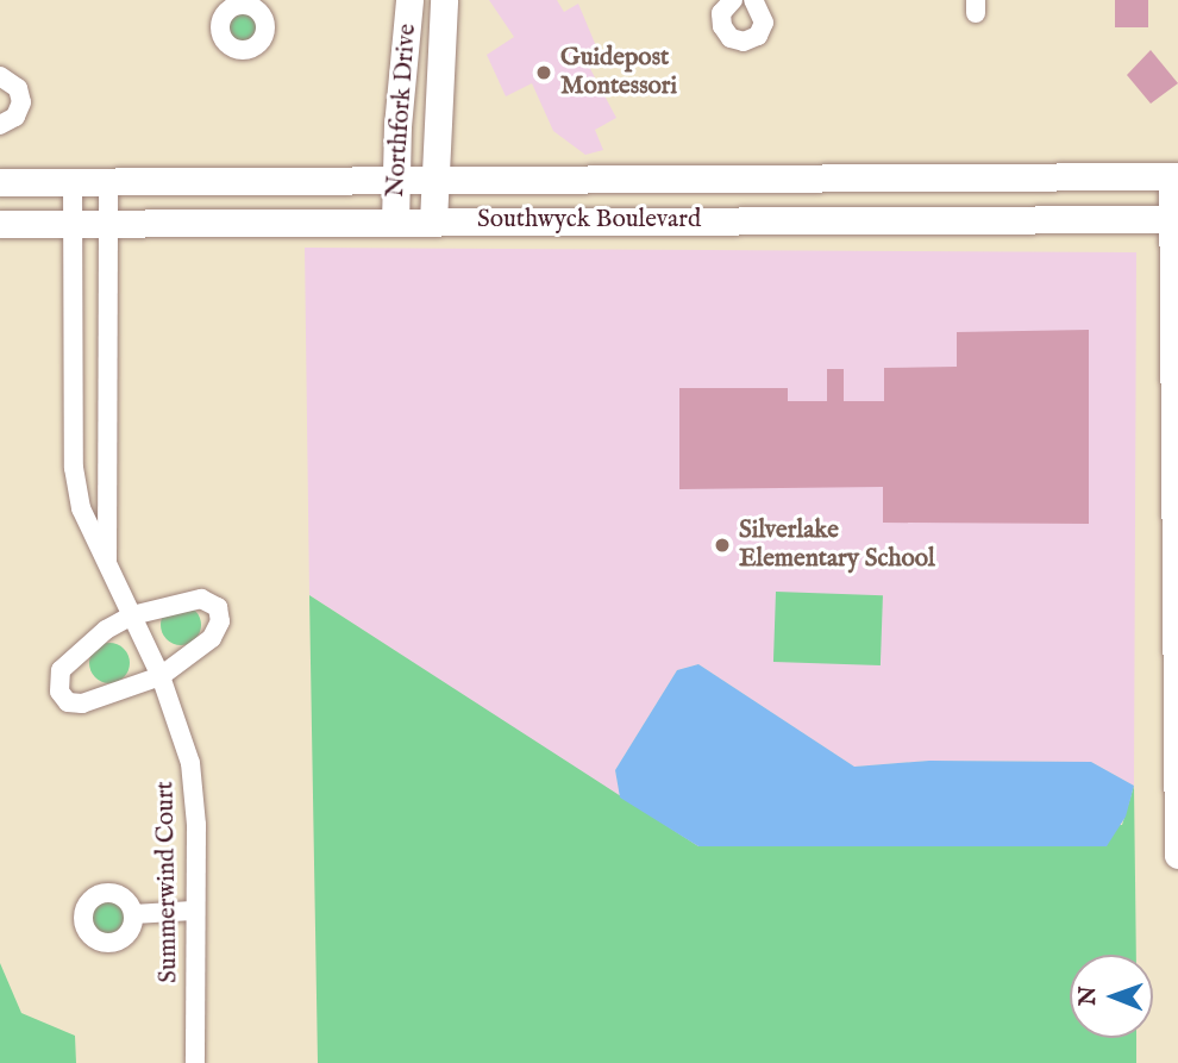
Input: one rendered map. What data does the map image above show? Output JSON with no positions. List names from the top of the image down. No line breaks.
{"streets":{"street":["Northfork Drive","Southwyck Boulevard","Summerwind Court"]},"crossings":[["Northfork Drive","Southwyck Boulevard"],["Southwyck Boulevard","Summerwind Court"]],"places":["Guidepost Montessori","Silverlake Elementary School"],"north":"left"}
